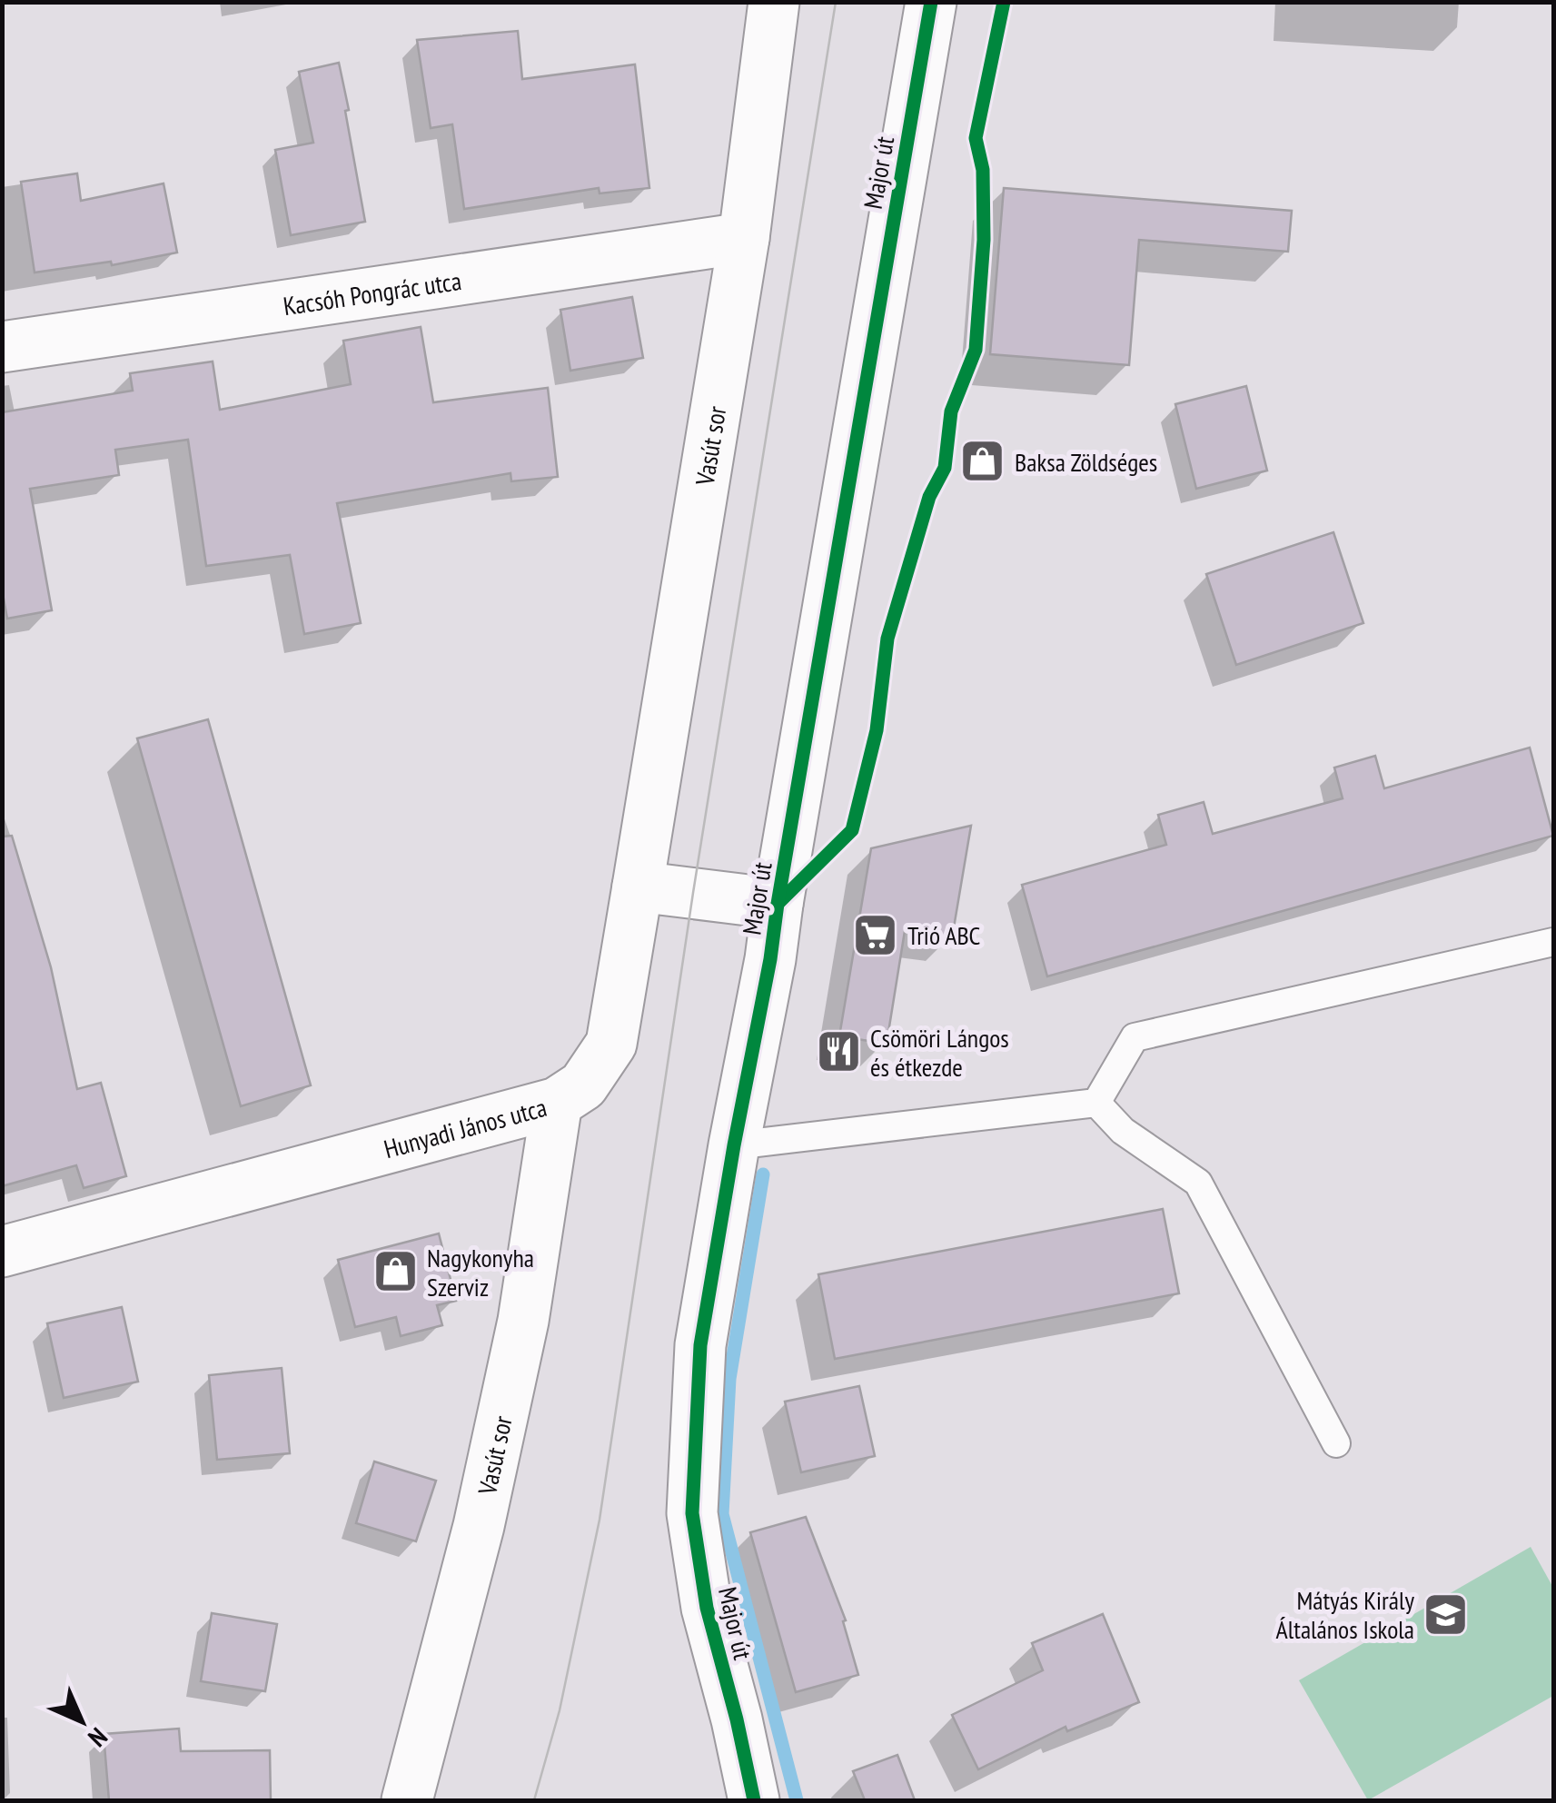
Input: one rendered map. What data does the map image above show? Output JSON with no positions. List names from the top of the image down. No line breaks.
{"streets":{"street":["Major út","Kacsóh Pongrác utca","Vasút sor","Hunyadi János utca"]},"crossings":[["Kacsóh Pongrác utca","Vasút sor"],["Vasút sor","Hunyadi János utca"]],"places":{"shop":["Baksa Zöldséges","Nagykonyha Szerviz"],"supermarket":["Trió ABC"],"restaurant":["Csömöri Lángos és étkezde"],"school or university":["Mátyás Király Általános Iskola"]},"north":"bottom right"}
